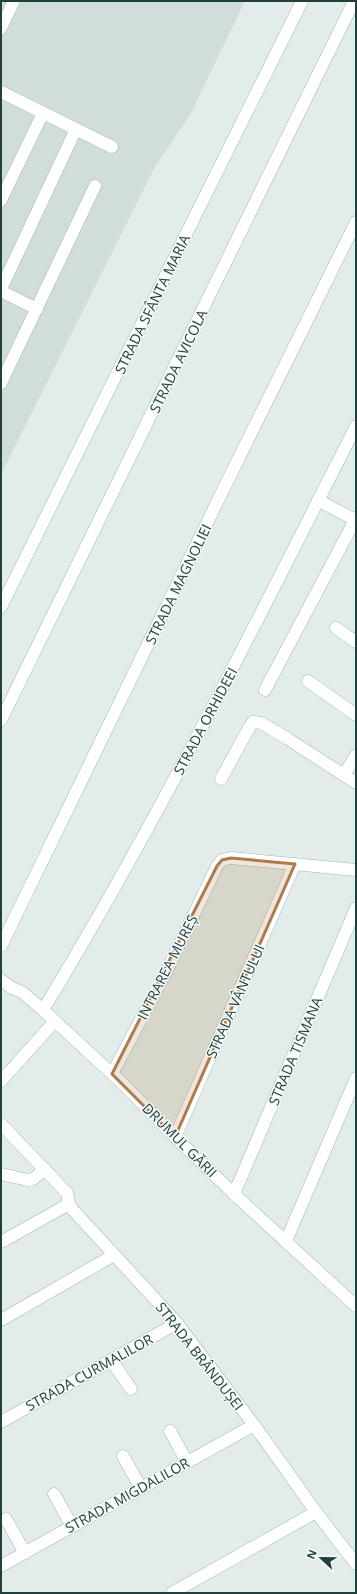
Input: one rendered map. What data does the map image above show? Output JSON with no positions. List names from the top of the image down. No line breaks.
{"streets":{"street":["STRADA SFÂNTA MARIA","STRADA AVICOLA","STRADA MAGNOLIEI","STRADA ORHIDEEI","INTRAREA MUREȘ","STRADA VÂNTULUI","STRADA TISMANA","DRUMUL GĂRII","STRADA BRÂNDUȘEI","STRADA CURMALILOR","STRADA MIGDALILOR"]},"crossings":[["STRADA ORHIDEEI","DRUMUL GĂRII"],["INTRAREA MUREȘ","STRADA VÂNTULUI"],["INTRAREA MUREȘ","DRUMUL GĂRII"],["STRADA VÂNTULUI","DRUMUL GĂRII"],["STRADA TISMANA","DRUMUL GĂRII"],["STRADA BRÂNDUȘEI","STRADA CURMALILOR"],["STRADA BRÂNDUȘEI","STRADA MIGDALILOR"]],"north":"left"}
